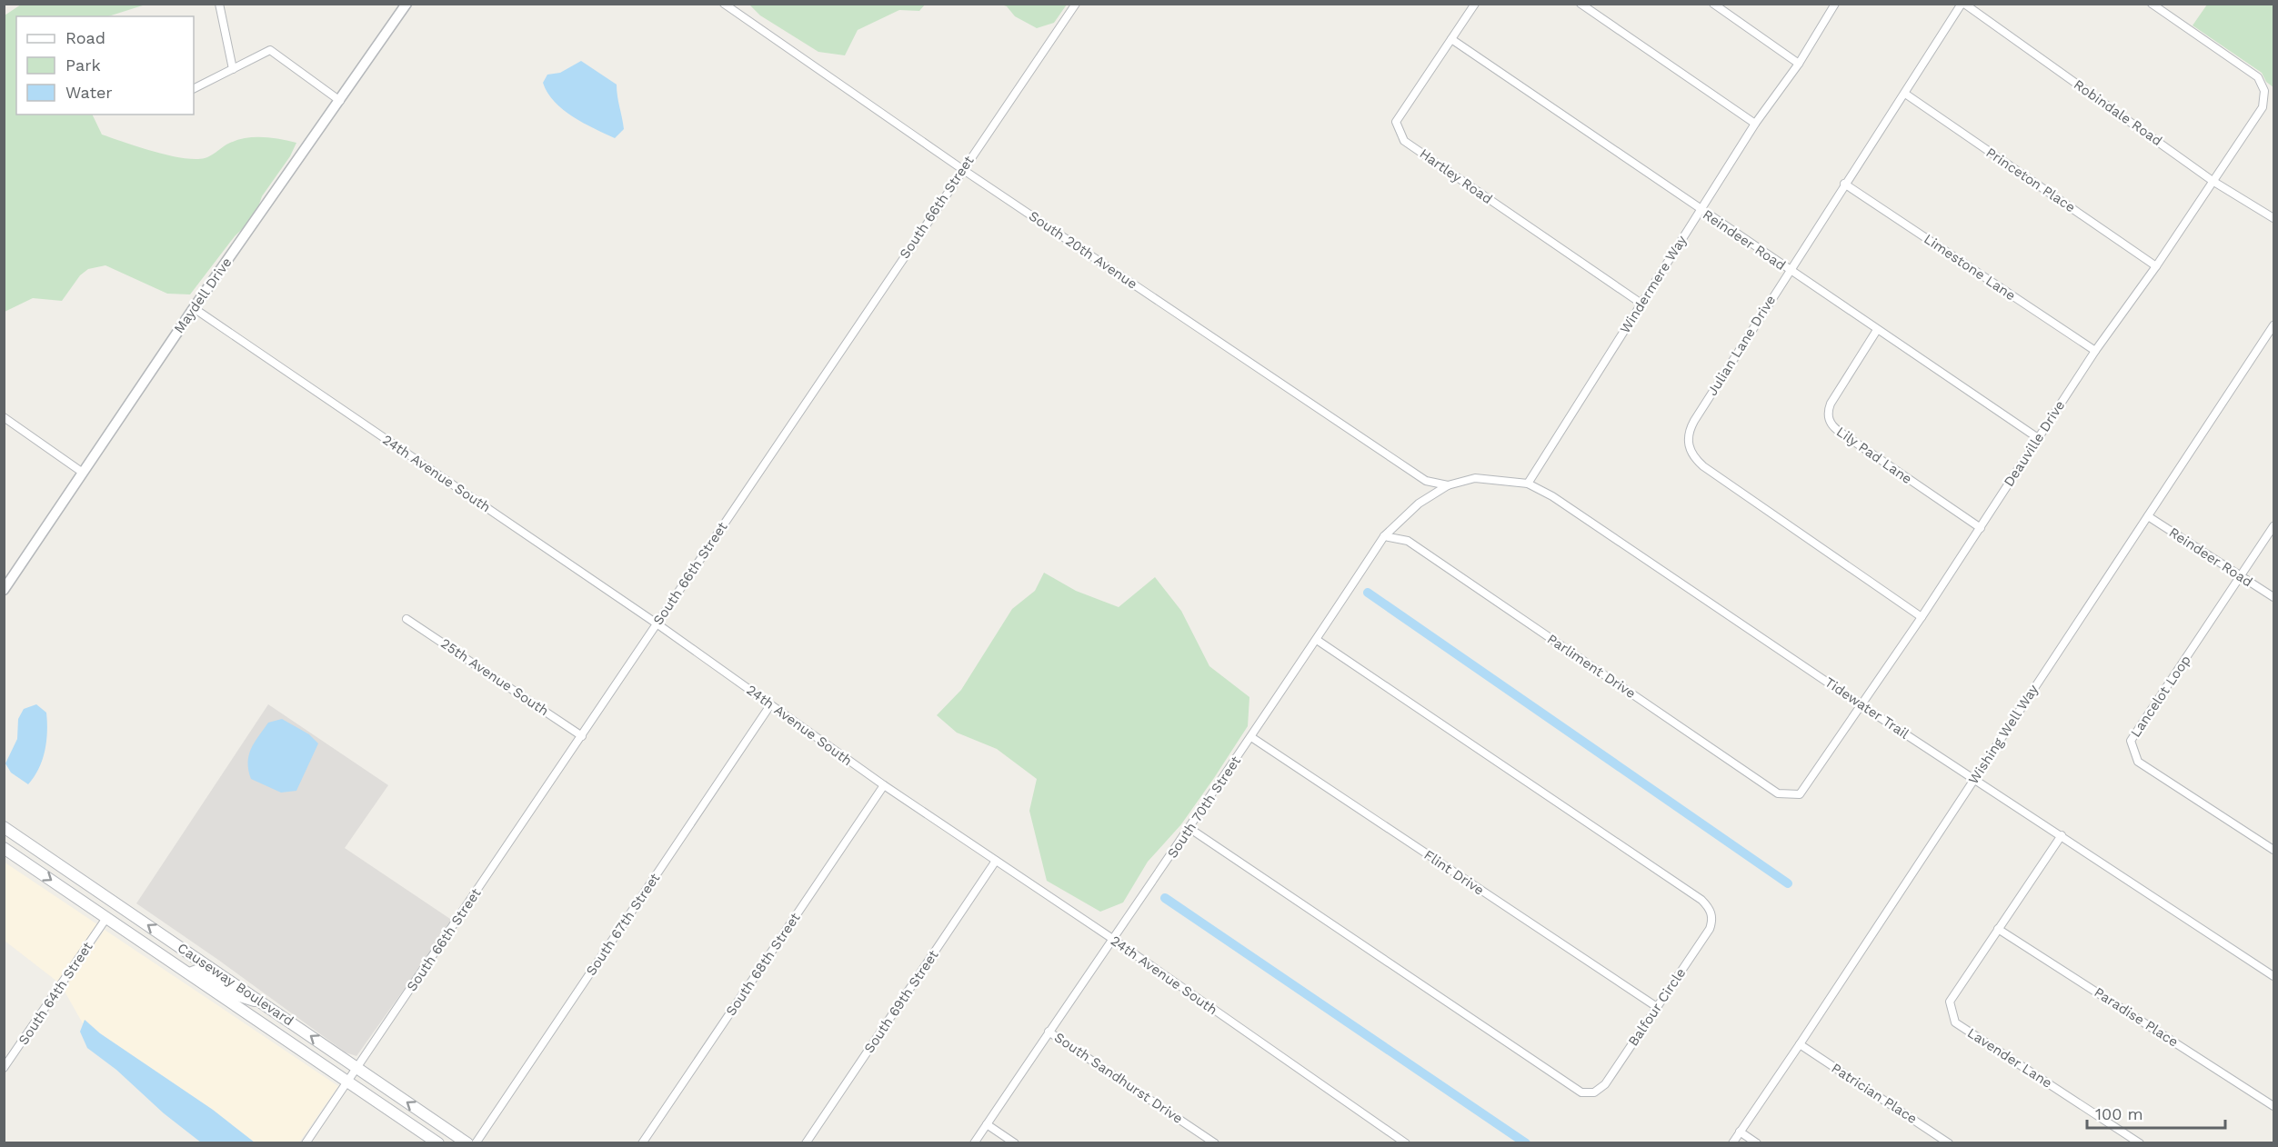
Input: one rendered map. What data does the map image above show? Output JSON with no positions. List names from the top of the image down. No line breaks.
{"streets":{"main road":["Causeway Boulevard"],"street":["Robindale Road","Hartley Road","Princeton Place","South 66th Street","Reindeer Road","South 20th Avenue","Limestone Lane","Windermere Way","Maydell Drive","Julian Lane Drive","Deauville Drive","Lily Pad Lane","24th Avenue South","Parliment Drive","25th Avenue South","Lancelot Loop","Tidewater Trail","Wishing Well Way","South 70th Street","Flint Drive","South 67th Street","South 68th Street","South 64th Street","South 69th Street","Balfour Circle","Paradise Place","Lavender Lane","South Sandhurst Drive","Patrician Place"]},"crossings":[["Robindale Road","Julian Lane Drive"],["Robindale Road","Deauville Drive"],["Hartley Road","Reindeer Road"],["Hartley Road","Windermere Way"],["Princeton Place","Julian Lane Drive"],["Princeton Place","Deauville Drive"],["South 66th Street","South 20th Avenue"],["South 66th Street","24th Avenue South"],["South 66th Street","25th Avenue South"],["South 66th Street","Causeway Boulevard"],["Reindeer Road","Windermere Way"],["Reindeer Road","Julian Lane Drive"],["Reindeer Road","Deauville Drive"],["Reindeer Road","Lily Pad Lane"],["Reindeer Road","Lancelot Loop"],["Reindeer Road","Wishing Well Way"],["South 20th Avenue","Tidewater Trail"],["South 20th Avenue","South 70th Street"],["Limestone Lane","Julian Lane Drive"],["Limestone Lane","Deauville Drive"],["Windermere Way","Tidewater Trail"],["Maydell Drive","24th Avenue South"],["Julian Lane Drive","Deauville Drive"],["Deauville Drive","Lily Pad Lane"],["Deauville Drive","Parliment Drive"],["Deauville Drive","Tidewater Trail"],["24th Avenue South","South 70th Street"],["24th Avenue South","South 67th Street"],["24th Avenue South","South 68th Street"],["24th Avenue South","South 69th Street"],["Parliment Drive","South 70th Street"],["Tidewater Trail","Wishing Well Way"],["Tidewater Trail","South 70th Street"],["Tidewater Trail","Lavender Lane"],["Wishing Well Way","Patrician Place"],["South 70th Street","Flint Drive"],["South 70th Street","Balfour Circle"],["South 70th Street","South Sandhurst Drive"],["Flint Drive","Balfour Circle"],["Causeway Boulevard","South 64th Street"],["Paradise Place","Lavender Lane"]],"legend":["Road","Park","Water"],"scale_bar":"100 m"}
